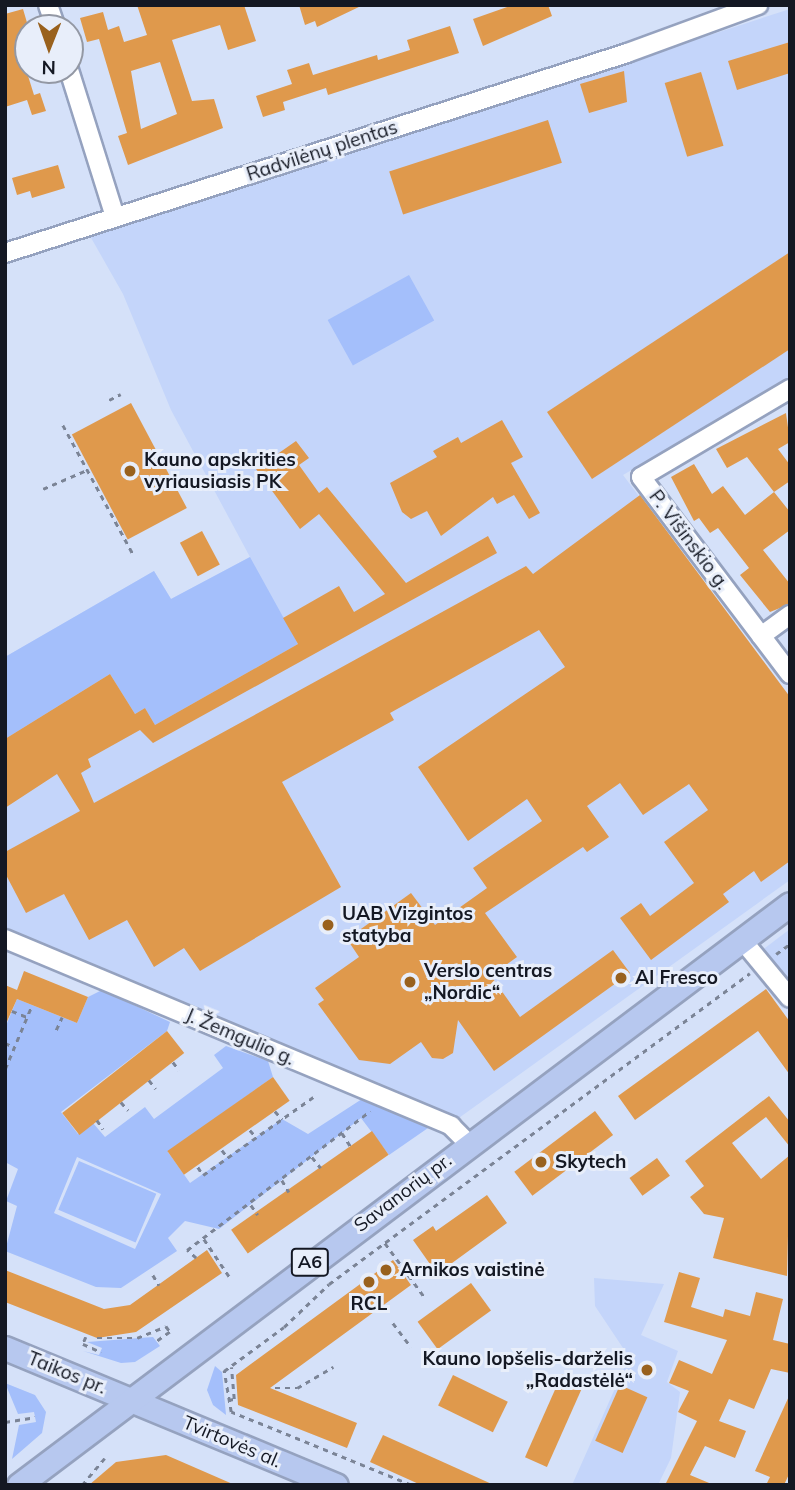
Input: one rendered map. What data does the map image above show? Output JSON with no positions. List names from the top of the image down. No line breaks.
{"streets":{"main road":["Savanorių pr.","A6","Taikos pr.","Tvirtovės al."],"street":["Radvilėnų plentas","P. Višinskio g.","J. Žemgulio g."]},"crossings":[["J. Žemgulio g.","Savanorių pr."],["Savanorių pr.","Taikos pr."],["Savanorių pr.","Tvirtovės al."],["Taikos pr.","Tvirtovės al."]],"places":["Kauno apskrities vyriausiasis PK","UAB Vizgintos statyba","Al Fresco","Verslo centras „Nordic“","Skytech","Arnikos vaistinė","RCL","Kauno lopšelis-darželis „Radastėlė“"],"north":"bottom"}
